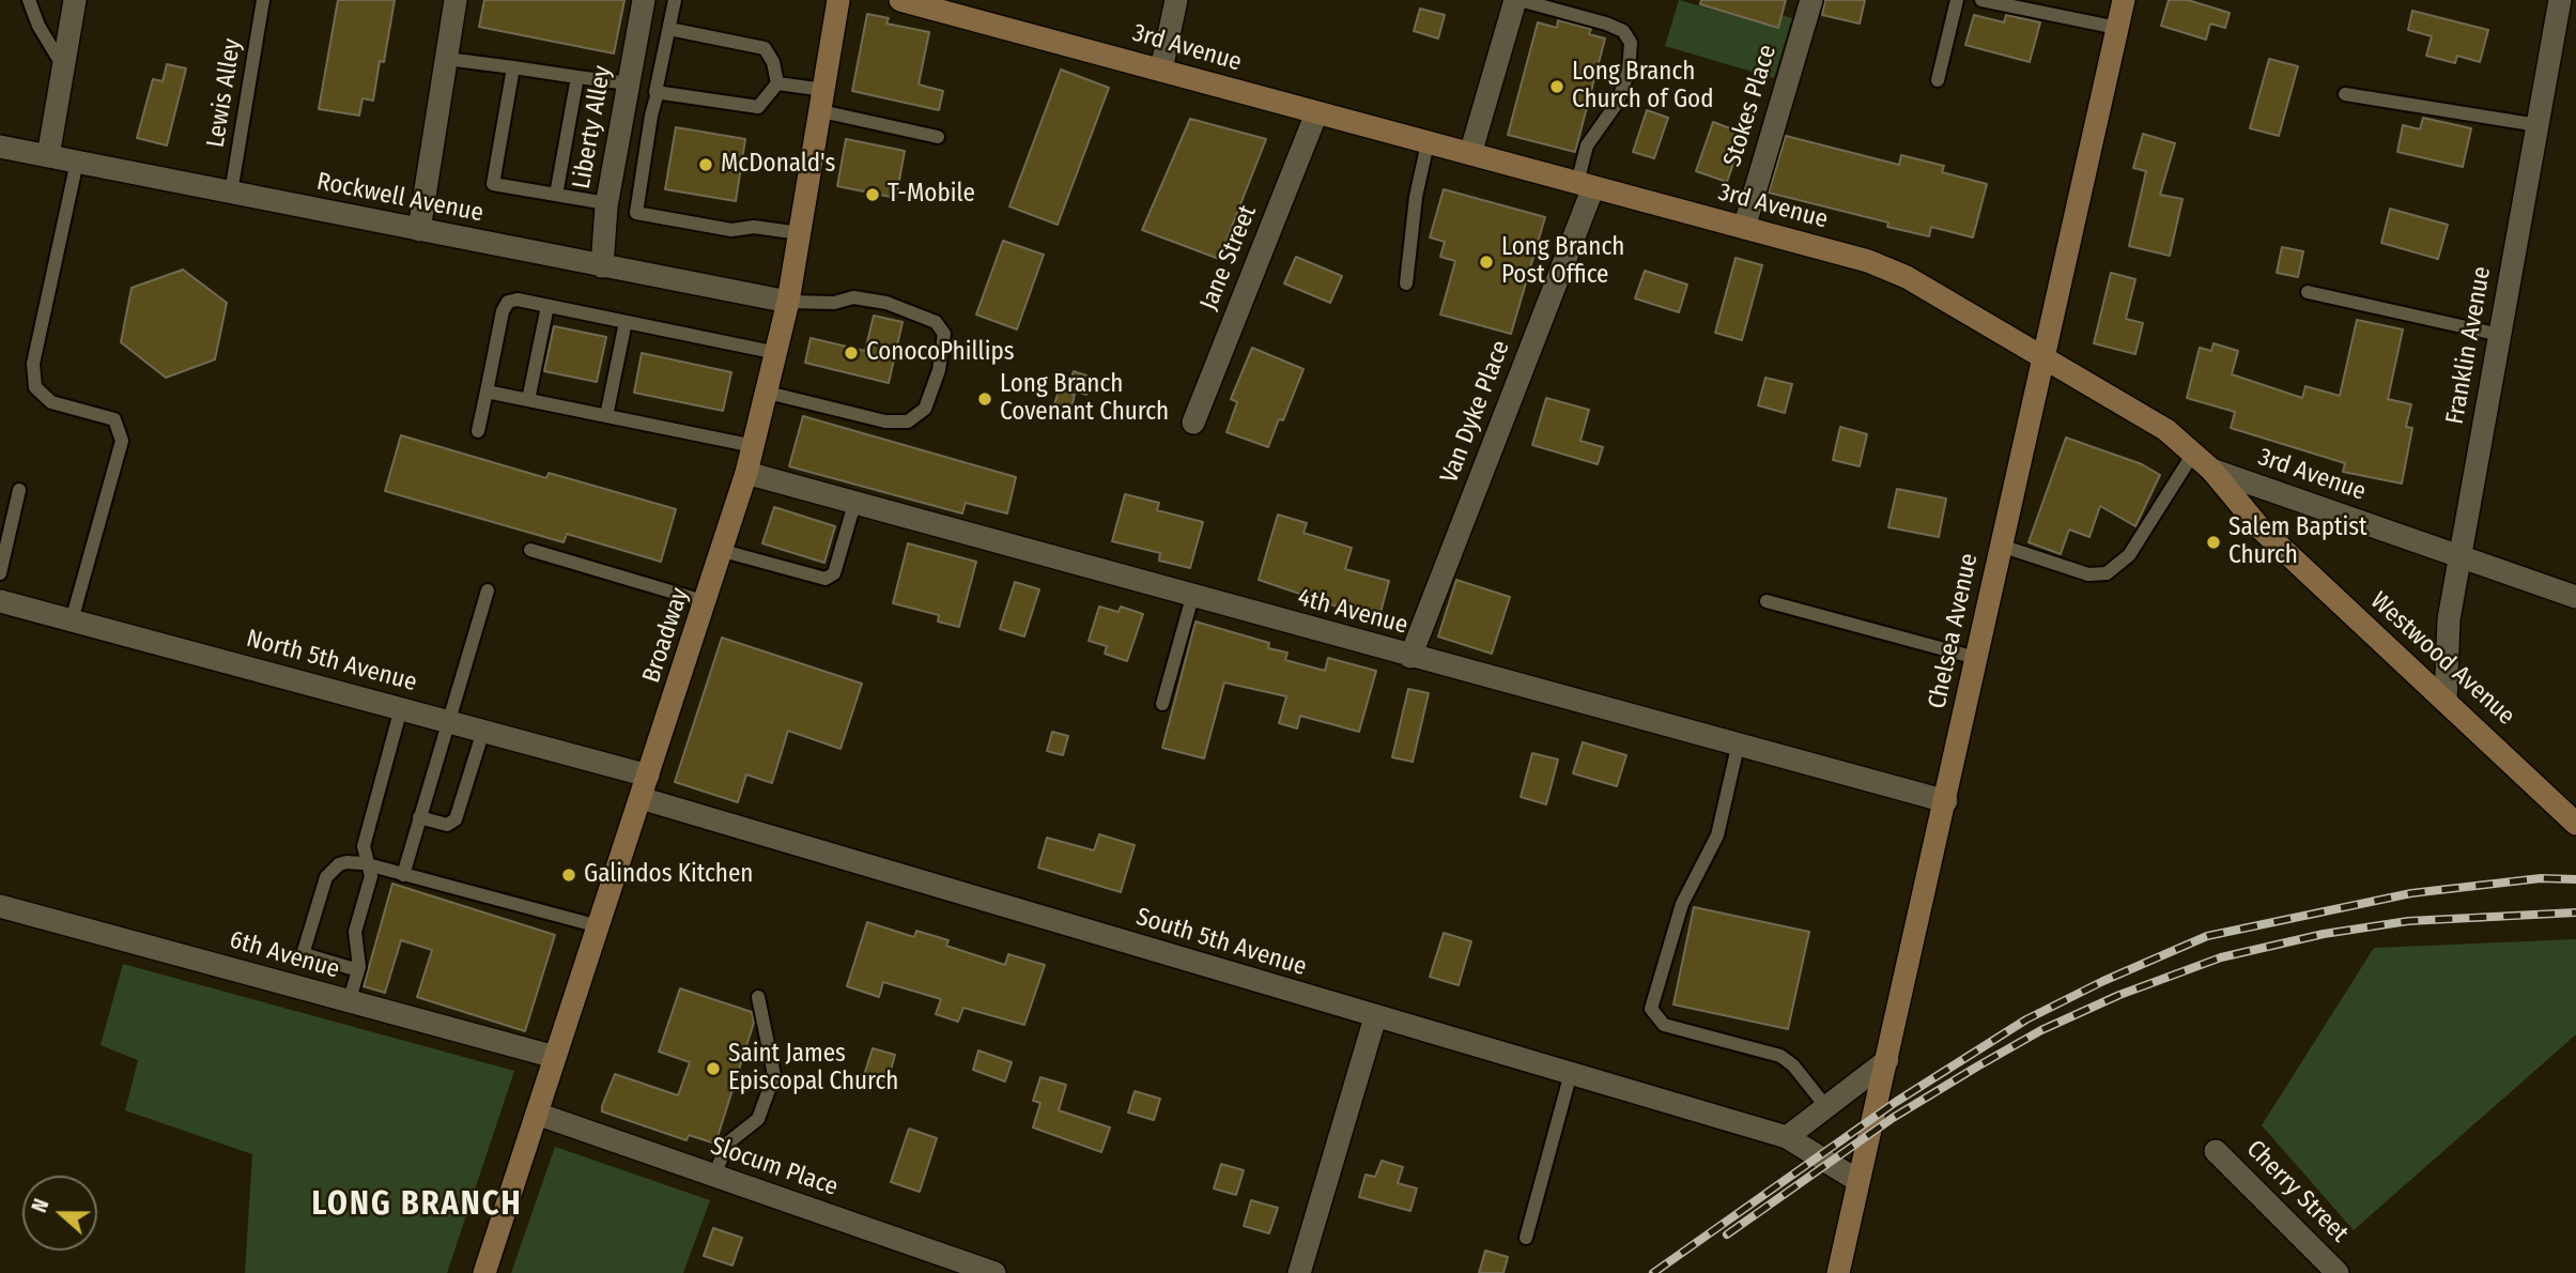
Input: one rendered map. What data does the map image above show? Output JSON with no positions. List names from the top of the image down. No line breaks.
{"streets":{"street":["3rd Avenue","Stokes Place","Liberty Alley","Rockwell Avenue","Jane Street","Franklin Avenue","Van Dyke Place","4th Avenue","Chelsea Avenue","Broadway","Westwood Avenue","North 5th Avenue","South 5th Avenue","6th Avenue","Slocum Place","Cherry Street"],"lane":["Lewis Alley"]},"crossings":[["3rd Avenue","Stokes Place"],["3rd Avenue","Jane Street"],["3rd Avenue","Franklin Avenue"],["3rd Avenue","Van Dyke Place"],["3rd Avenue","Chelsea Avenue"],["3rd Avenue","Westwood Avenue"],["Lewis Alley","Rockwell Avenue"],["Liberty Alley","Rockwell Avenue"],["Rockwell Avenue","Broadway"],["Franklin Avenue","Westwood Avenue"],["Van Dyke Place","4th Avenue"],["4th Avenue","Chelsea Avenue"],["4th Avenue","Broadway"],["Chelsea Avenue","South 5th Avenue"],["Broadway","North 5th Avenue"],["Broadway","South 5th Avenue"],["Broadway","6th Avenue"],["Broadway","Slocum Place"]],"districts":["LONG BRANCH"],"places":["Long Branch Church of God","McDonald's","T-Mobile","Long Branch Post Office","ConocoPhillips","Long Branch Covenant Church","Salem Baptist Church","Galindos Kitchen","Saint James Episcopal Church"],"north":"left"}
